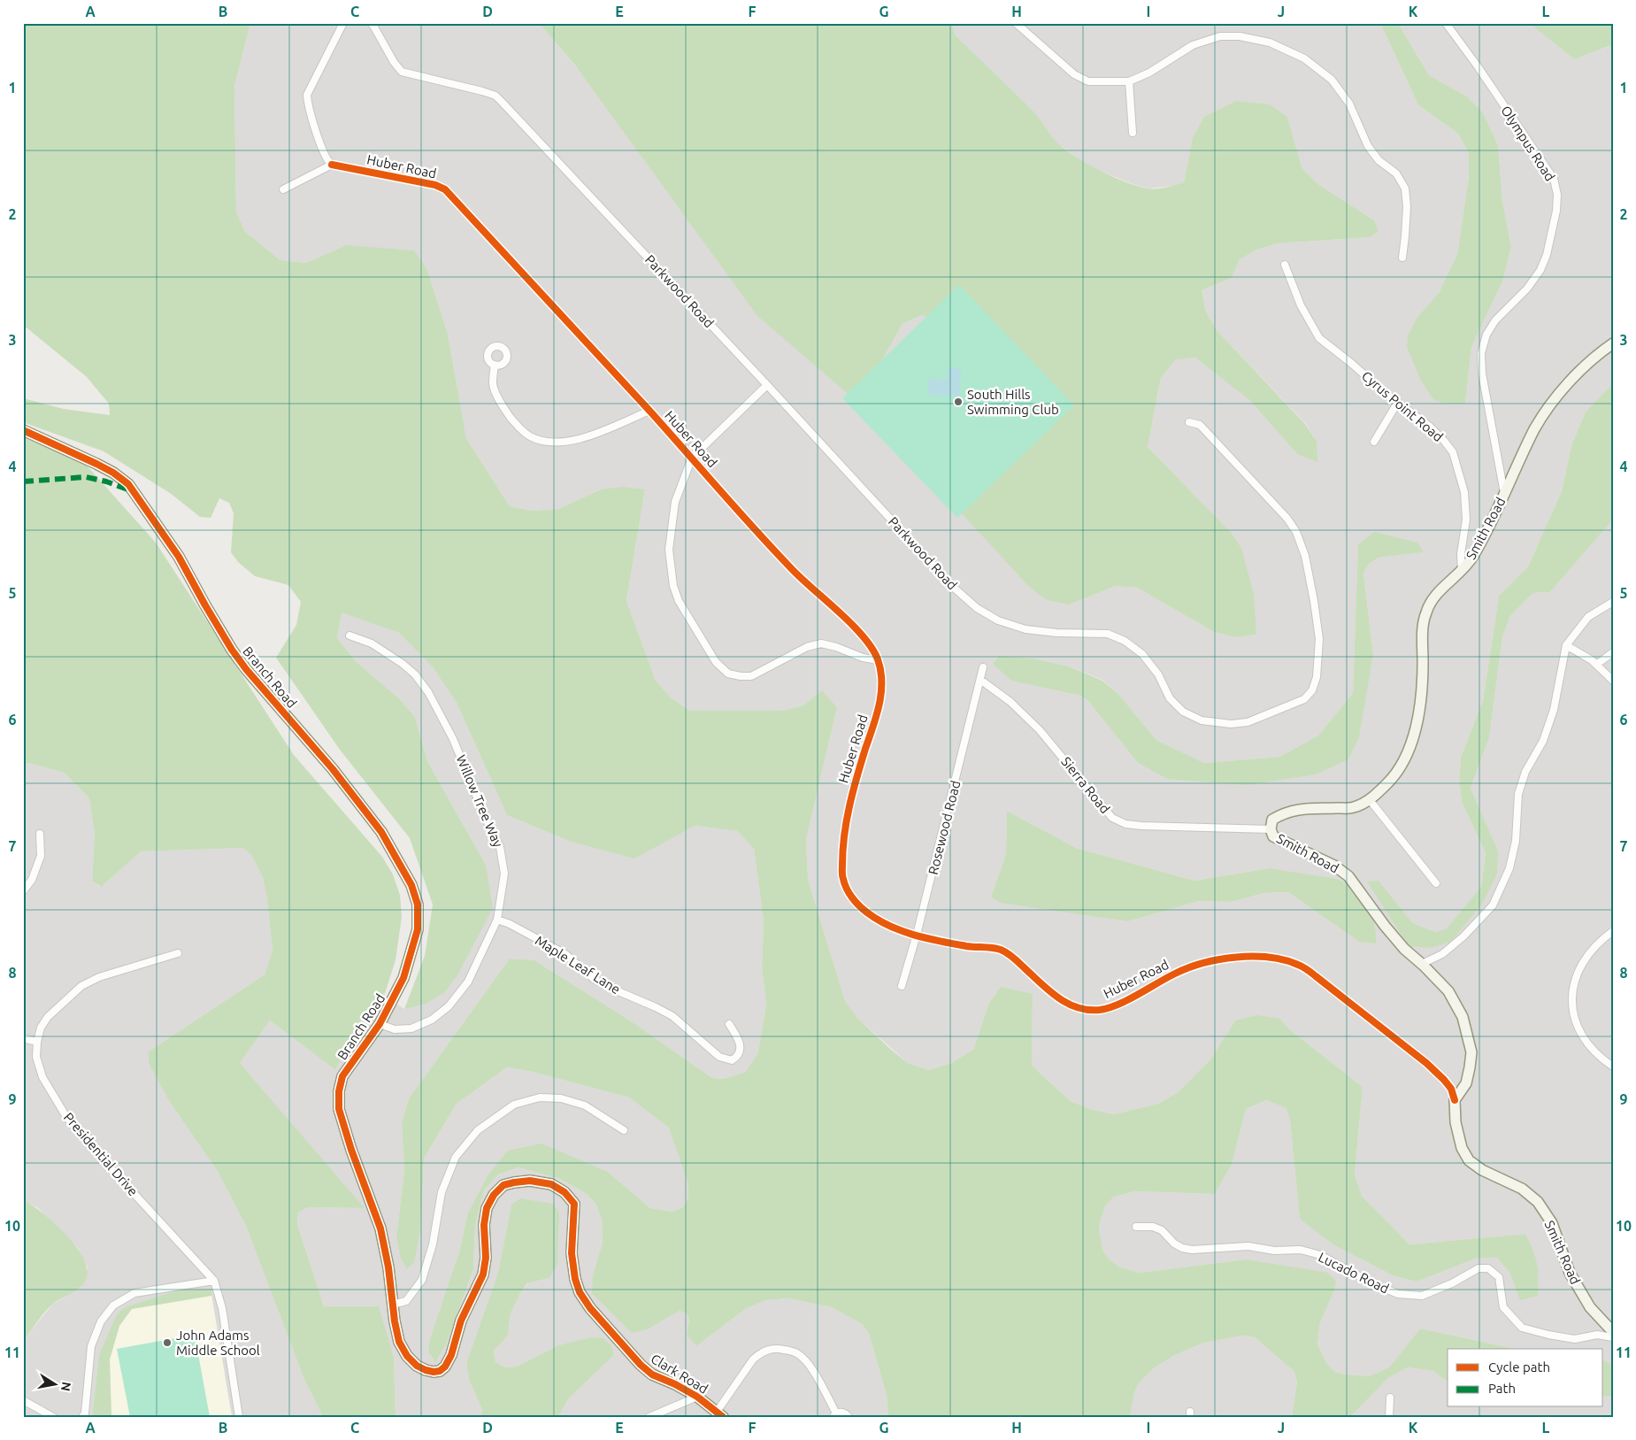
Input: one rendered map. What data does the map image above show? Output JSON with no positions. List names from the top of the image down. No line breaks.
{"streets":{"street":["Olympus Road","Huber Road","Parkwood Road","Cyrus Point Road","Smith Road","Branch Road","Sierra Road","Willow Tree Way","Rosewood Road","Maple Leaf Lane","Presidential Drive","Lucado Road","Clark Road"]},"crossings":[["Olympus Road","Smith Road"],["Huber Road","Smith Road"],["Huber Road","Rosewood Road"],["Cyrus Point Road","Smith Road"],["Smith Road","Sierra Road"],["Branch Road","Willow Tree Way"],["Branch Road","Clark Road"],["Sierra Road","Rosewood Road"],["Willow Tree Way","Maple Leaf Lane"]],"places":["South Hills Swimming Club","John Adams Middle School"],"legend":["Cycle path","Path"],"north":"right","grid":{"columns":["A","B","C","D","E","F","G","H","I","J","K","L"],"rows":["1","2","3","4","5","6","7","8","9","10","11"]}}
